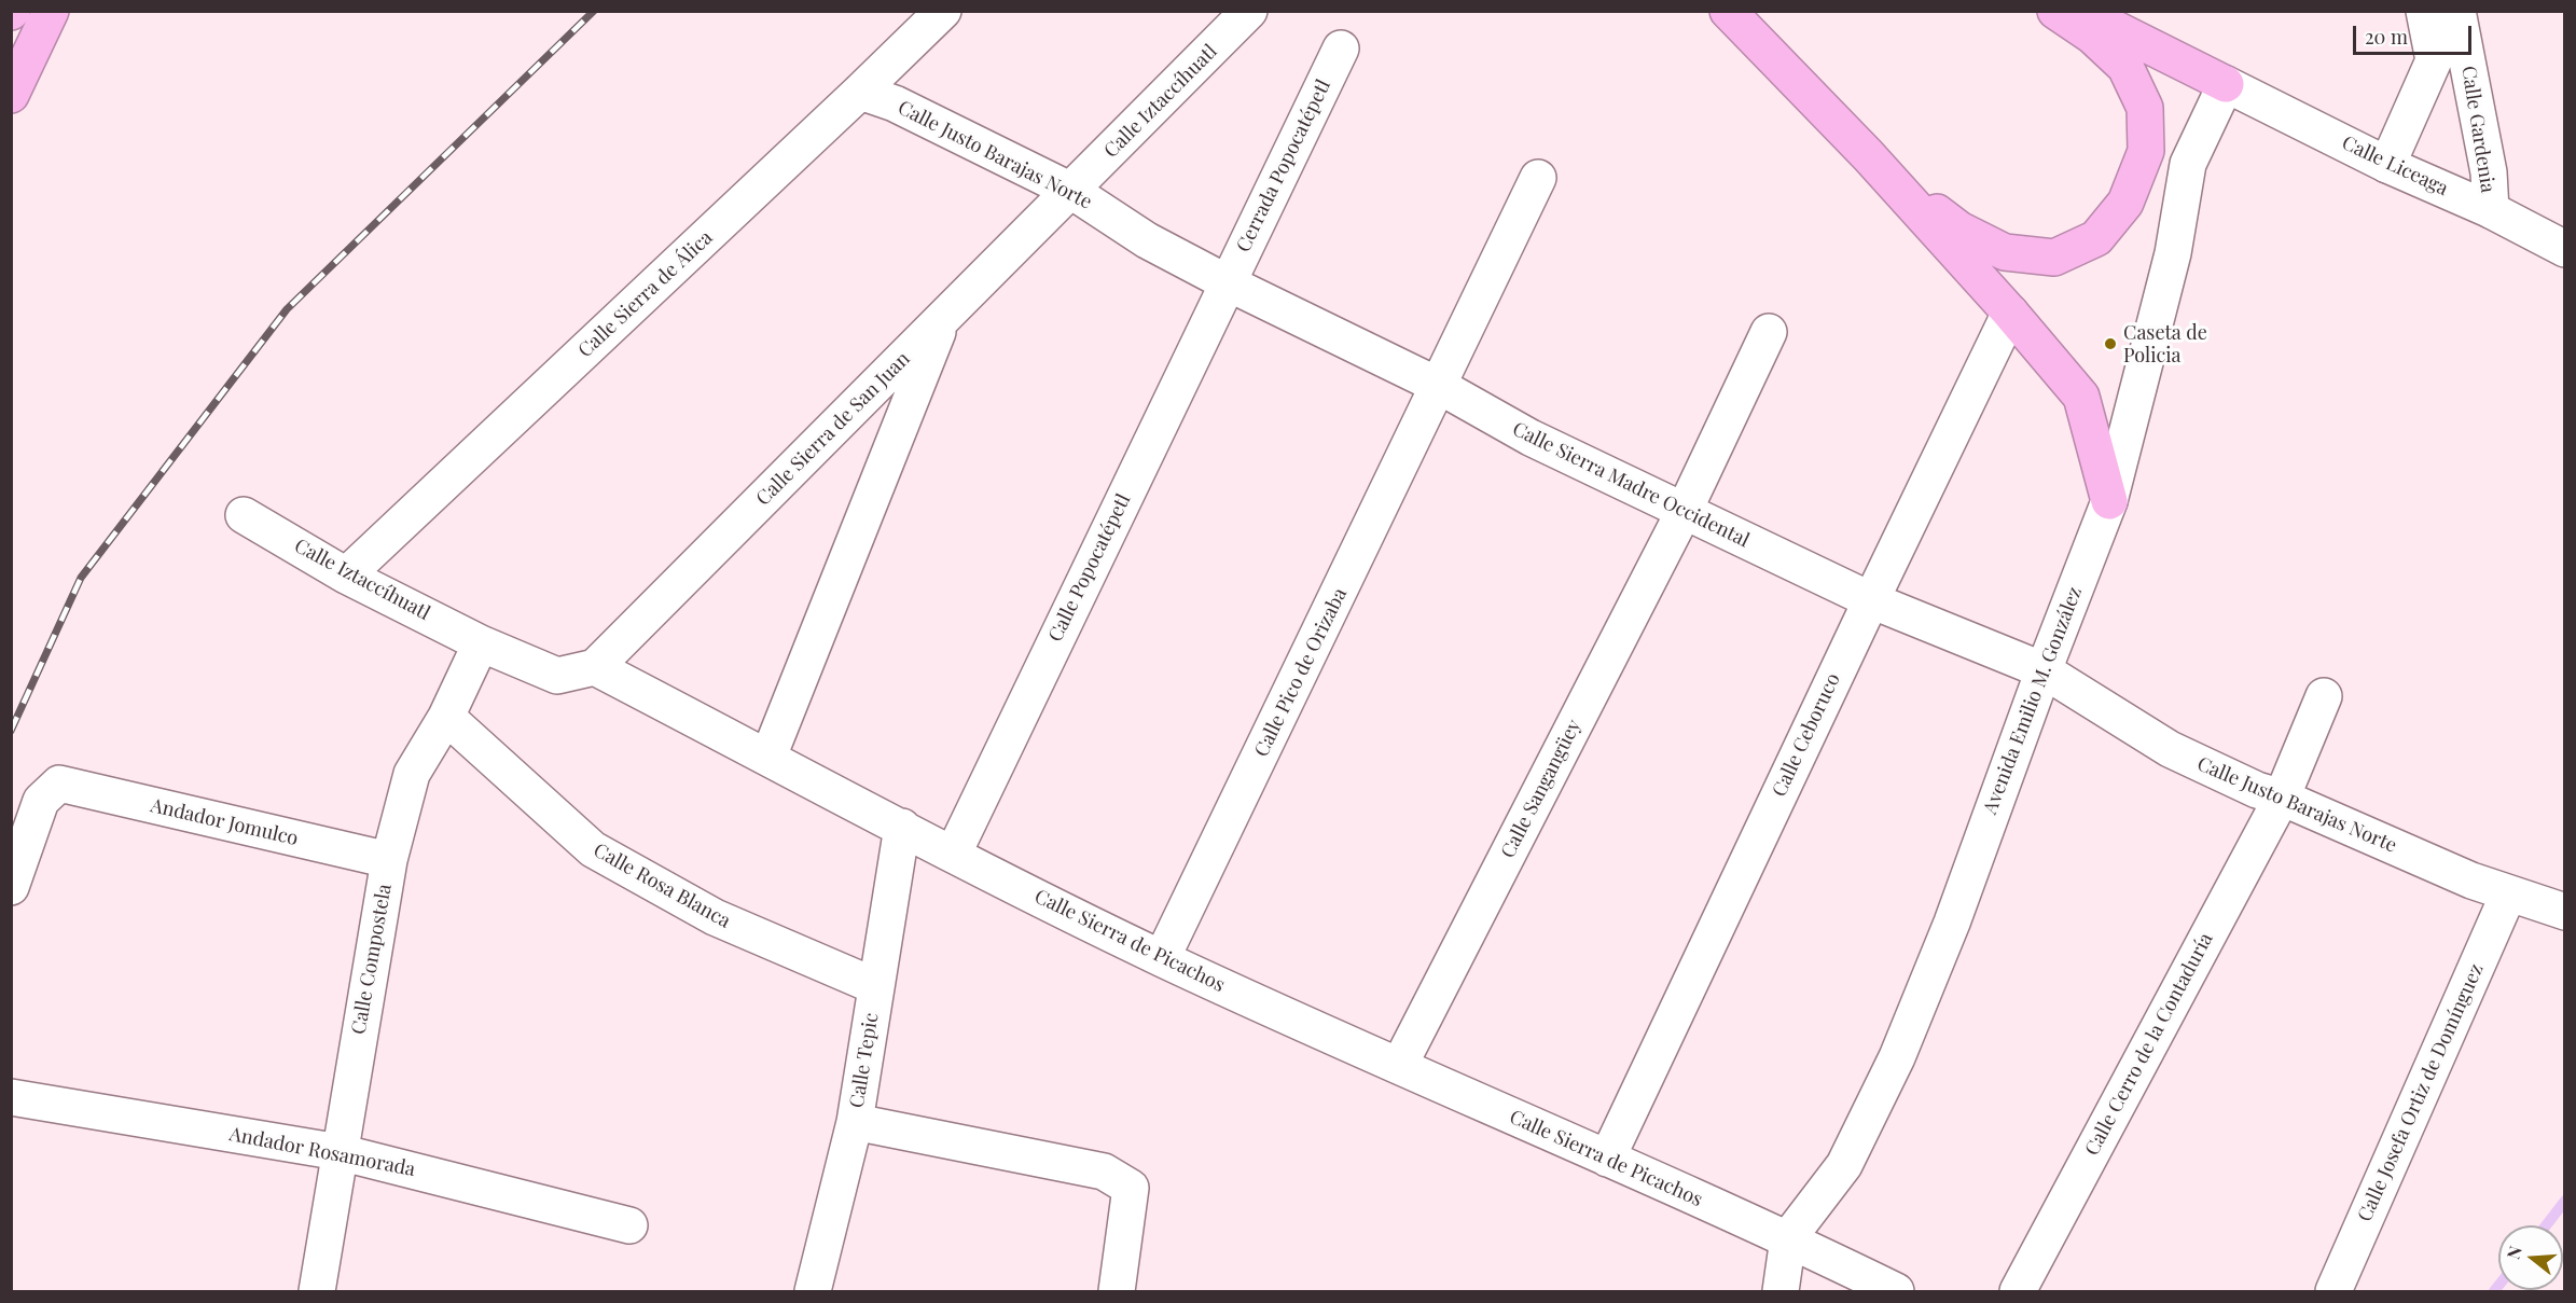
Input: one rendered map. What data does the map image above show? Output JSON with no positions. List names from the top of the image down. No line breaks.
{"streets":{"street":["Calle Iztaccíhuatl","Calle Gardenia","Calle Justo Barajas Norte","Cerrada Popocatépetl","Calle Liceaga","Calle Sierra de Álica","Calle Sierra de San Juan","Calle Sierra Madre Occidental","Calle Popocatépetl","Calle Pico de Orizaba","Avenida Emilio M. González","Calle Ceboruco","Calle Sangangüey","Andador Jomulco","Calle Rosa Blanca","Calle Sierra de Picachos","Calle Compostela","Calle Cerro de la Contaduría","Calle Tepic","Calle Josefa Ortiz de Domínguez","Andador Rosamorada"]},"crossings":[["Calle Iztaccíhuatl","Calle Justo Barajas Norte"],["Calle Iztaccíhuatl","Calle Sierra de Álica"],["Calle Iztaccíhuatl","Calle Sierra de San Juan"],["Calle Iztaccíhuatl","Calle Compostela"],["Calle Gardenia","Calle Liceaga"],["Calle Justo Barajas Norte","Cerrada Popocatépetl"],["Calle Justo Barajas Norte","Calle Sierra de Álica"],["Calle Justo Barajas Norte","Calle Sierra de San Juan"],["Calle Justo Barajas Norte","Calle Sierra Madre Occidental"],["Calle Justo Barajas Norte","Calle Popocatépetl"],["Calle Justo Barajas Norte","Avenida Emilio M. González"],["Calle Justo Barajas Norte","Calle Cerro de la Contaduría"],["Calle Justo Barajas Norte","Calle Josefa Ortiz de Domínguez"],["Cerrada Popocatépetl","Calle Sierra Madre Occidental"],["Cerrada Popocatépetl","Calle Popocatépetl"],["Calle Liceaga","Avenida Emilio M. González"],["Calle Sierra de San Juan","Calle Sierra de Picachos"],["Calle Sierra Madre Occidental","Calle Popocatépetl"],["Calle Sierra Madre Occidental","Calle Pico de Orizaba"],["Calle Sierra Madre Occidental","Avenida Emilio M. González"],["Calle Sierra Madre Occidental","Calle Ceboruco"],["Calle Sierra Madre Occidental","Calle Sangangüey"],["Calle Popocatépetl","Calle Sierra de Picachos"],["Calle Pico de Orizaba","Calle Sierra de Picachos"],["Avenida Emilio M. González","Calle Sierra de Picachos"],["Calle Ceboruco","Calle Sierra de Picachos"],["Calle Sangangüey","Calle Sierra de Picachos"],["Andador Jomulco","Calle Compostela"],["Calle Rosa Blanca","Calle Compostela"],["Calle Rosa Blanca","Calle Tepic"],["Calle Sierra de Picachos","Calle Tepic"],["Calle Compostela","Andador Rosamorada"]],"places":["Caseta de Policia"],"scale_bar":"20 m","north":"left"}
